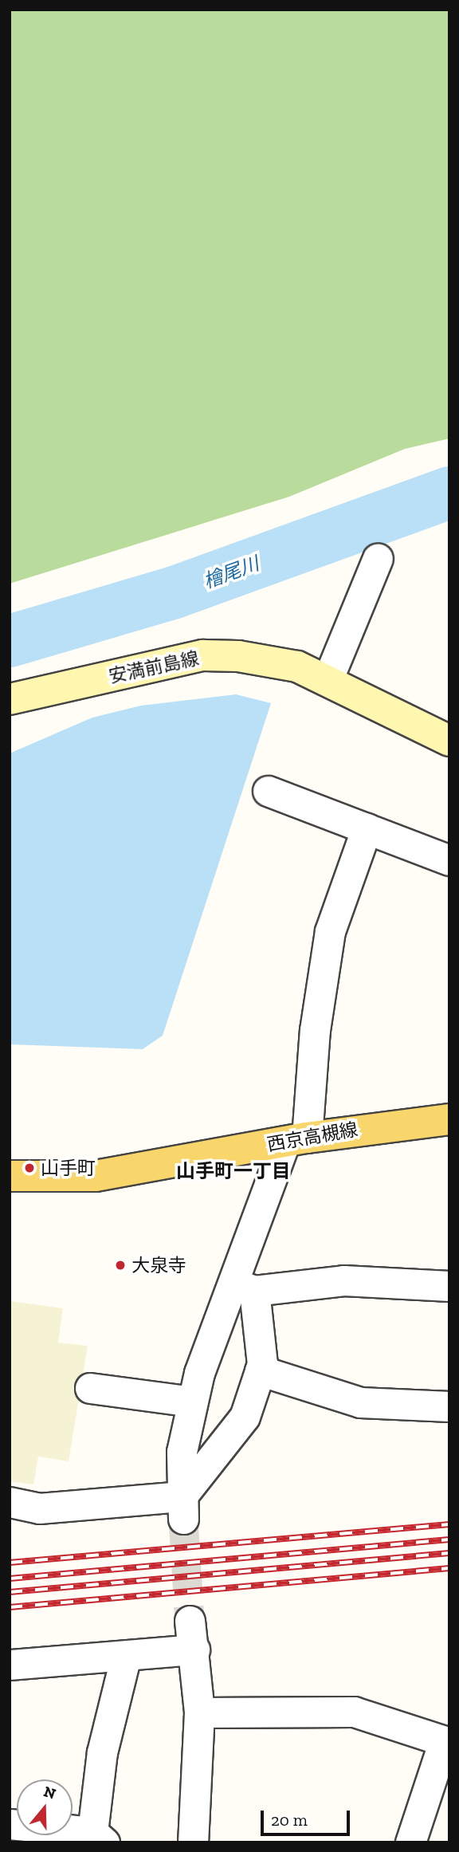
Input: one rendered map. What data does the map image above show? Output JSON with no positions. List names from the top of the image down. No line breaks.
{"streets":{"main road":["安満前島線","西京高槻線"]},"districts":["山手町一丁目"],"water":["檜尾川"],"places":["山手町","大泉寺"],"scale_bar":"20 m","north":"top"}
